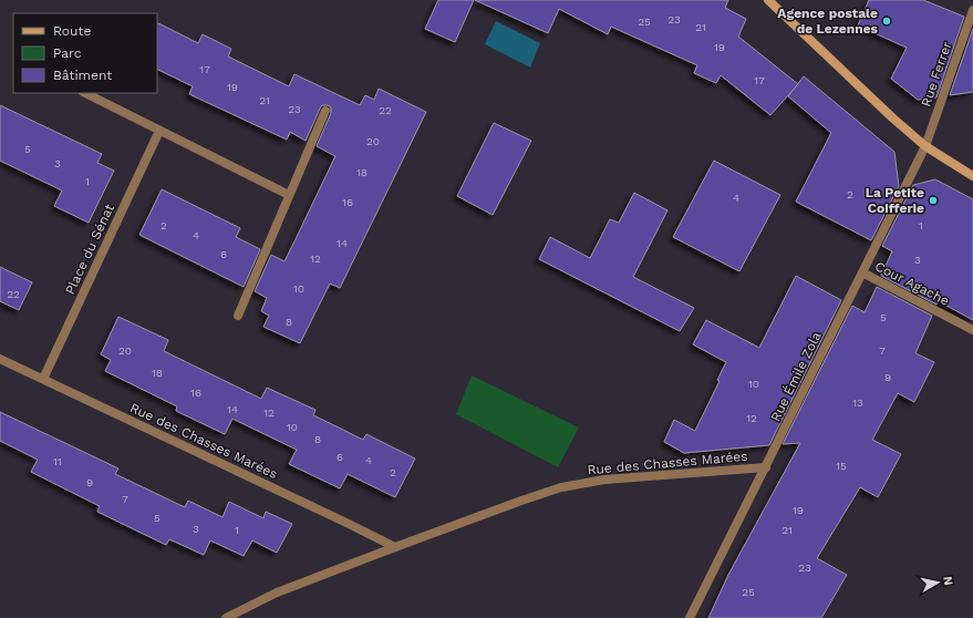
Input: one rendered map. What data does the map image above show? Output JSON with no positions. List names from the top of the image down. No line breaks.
{"streets":{"street":["Rue Ferrer","Place du Sénat","Cour Agache","Rue Émile Zola","Rue des Chasses Marées"]},"crossings":[["Rue Ferrer","Rue Émile Zola"],["Place du Sénat","Rue des Chasses Marées"],["Cour Agache","Rue Émile Zola"],["Rue Émile Zola","Rue des Chasses Marées"]],"places":["Agence postale de Lezennes","La Petite Coifferie"],"house_numbers":["23","25","21","19","17","17","19","21","23","22","20","5","3","18","1","2","4","16","2","1","4","14","6","12","3","10","22","5","8","20","7","18","9","10","16","13","14","12","12","10","8","6","4","11","15","2","9","7","19","5","3","1","21","23","25"],"legend":["Route","Parc","Bâtiment"],"north":"right"}
